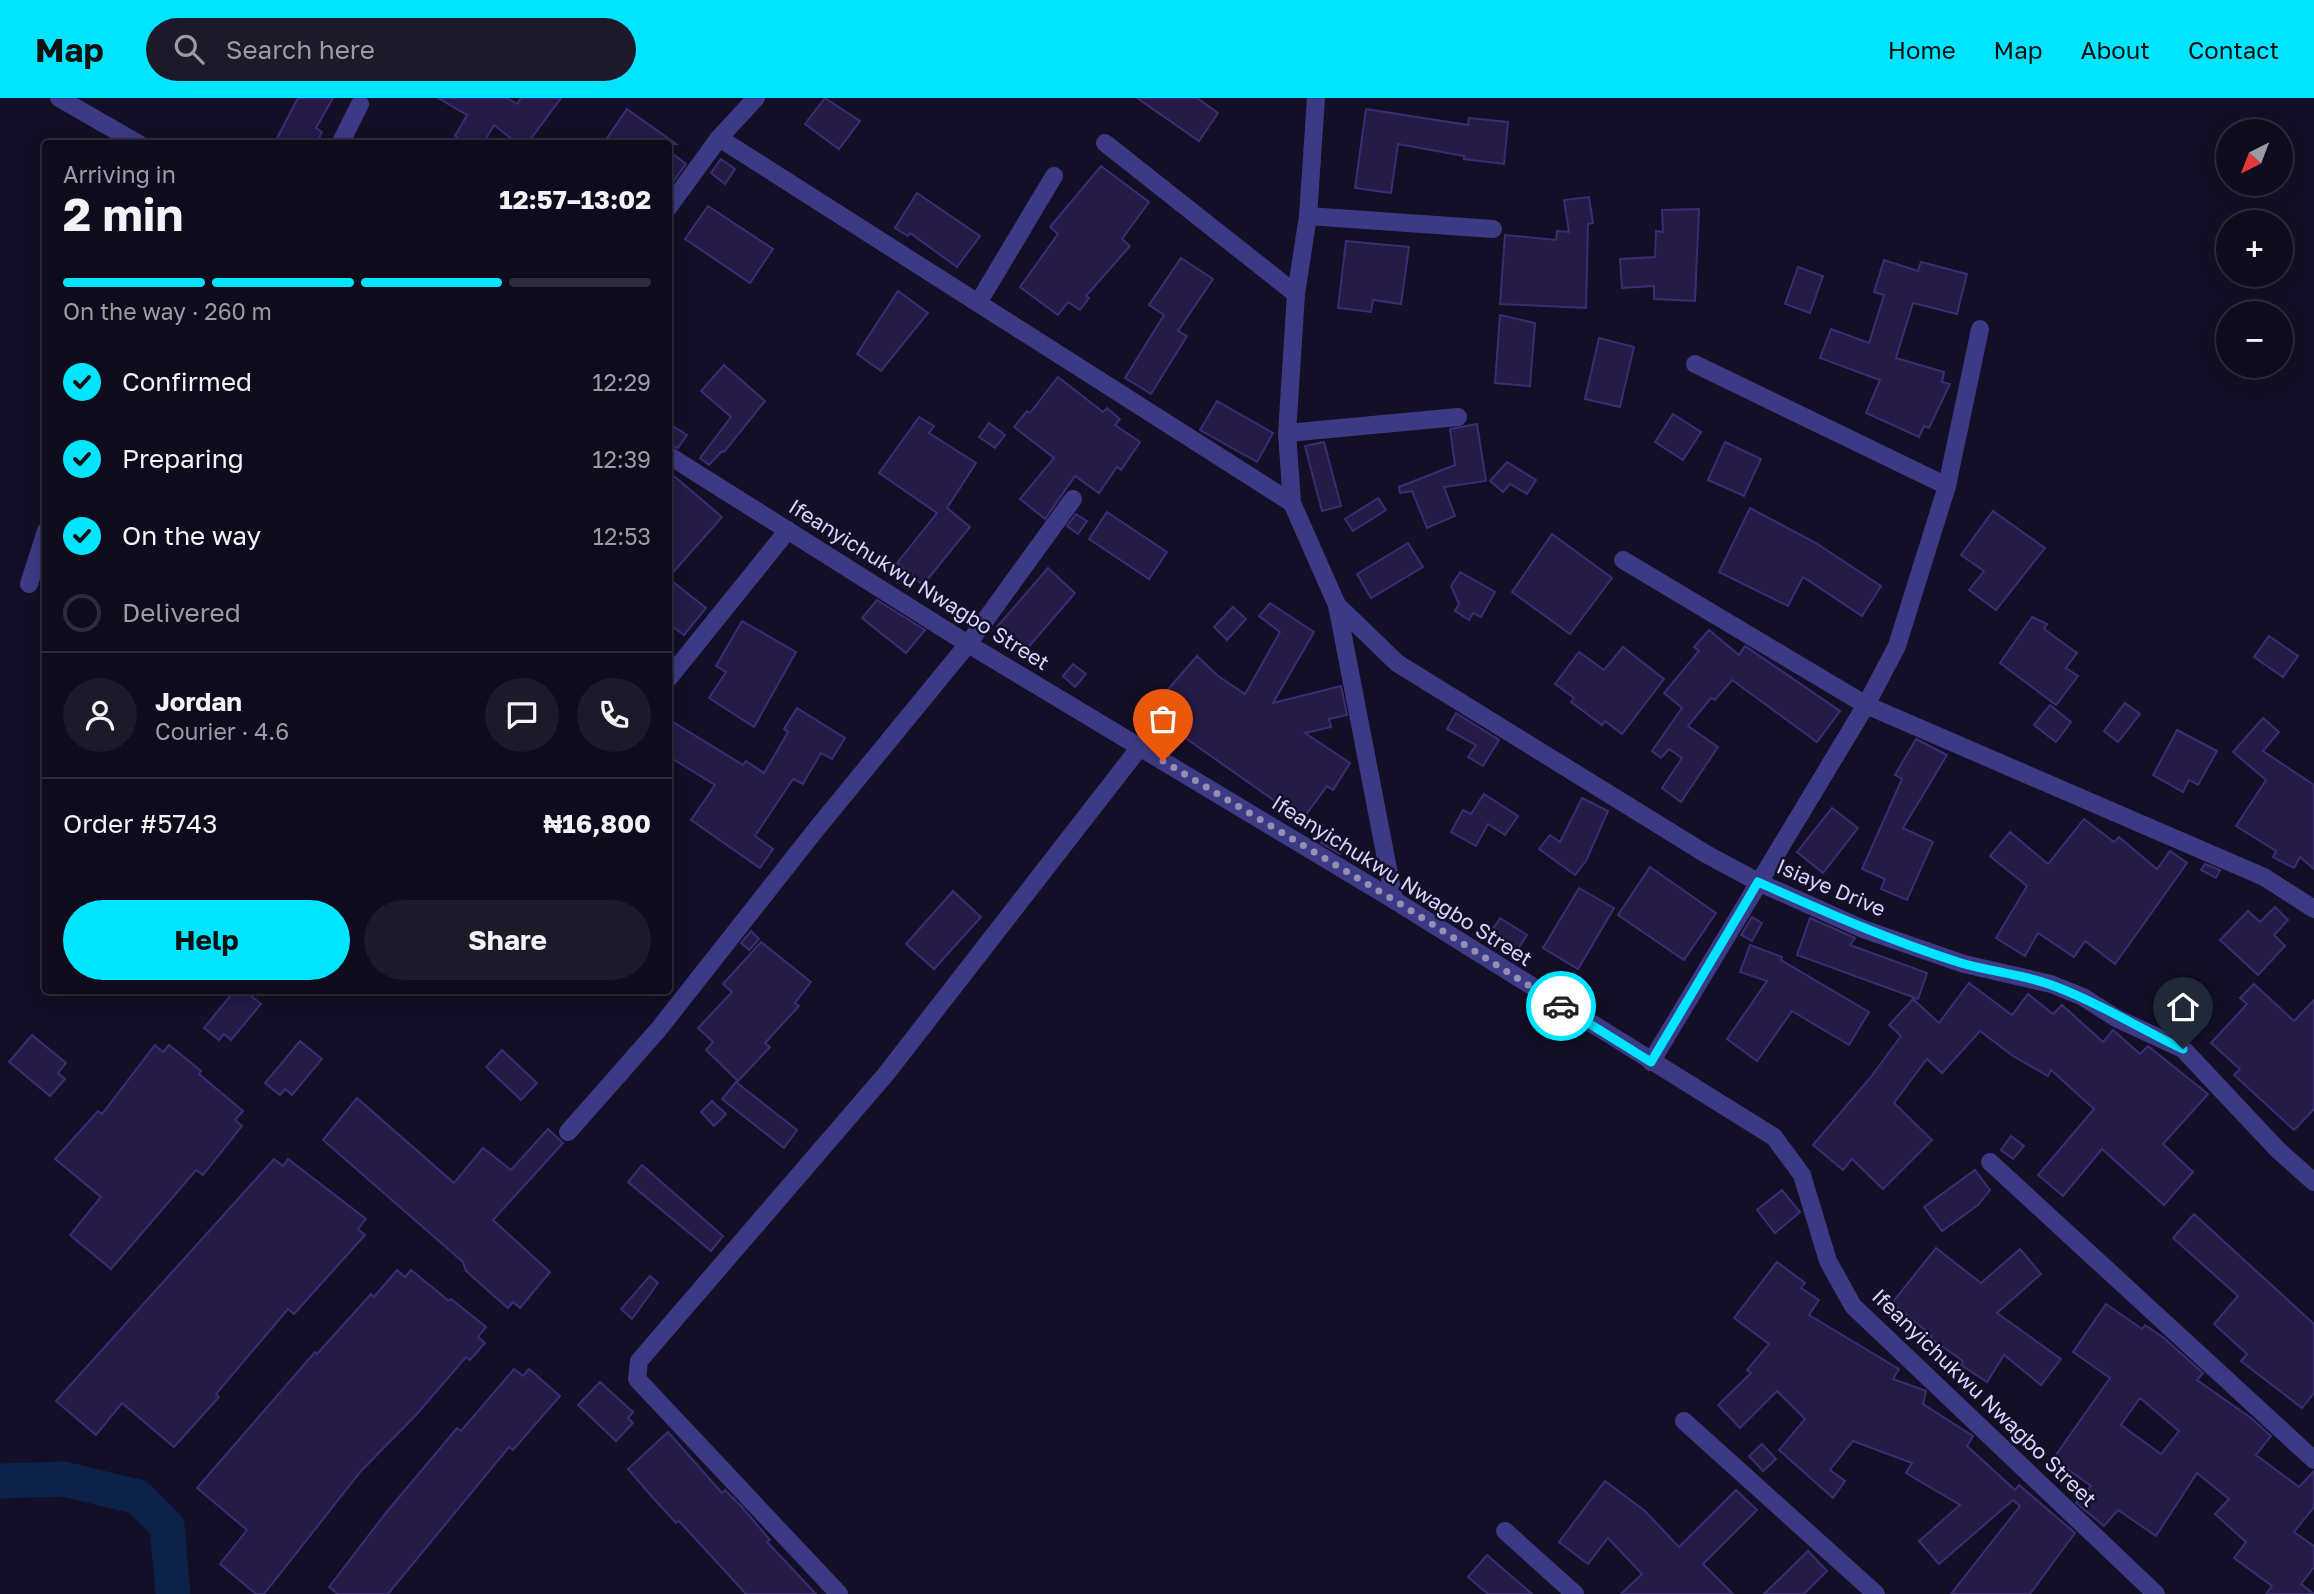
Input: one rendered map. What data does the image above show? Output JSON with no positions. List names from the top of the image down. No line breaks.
{"streets":{"street":["Ifeanyichukwu Nwagbo Street","Isiaye Drive"]},"north":"bottom left","page":{"header":"Map","search":"Search here","nav":["Home","Map","About","Contact"],"map_buttons":["+","−"],"heading":["2 min","Arriving in","12:57–13:02"],"panel":["Jordan","Courier · 4.6","Order #5743","₦16,800"],"bar":"On the way · 260 m","list":[["Confirmed","12:29"],["Preparing","12:39"],["On the way","12:53"],"Delivered"],"buttons":["Help","Share"]}}
